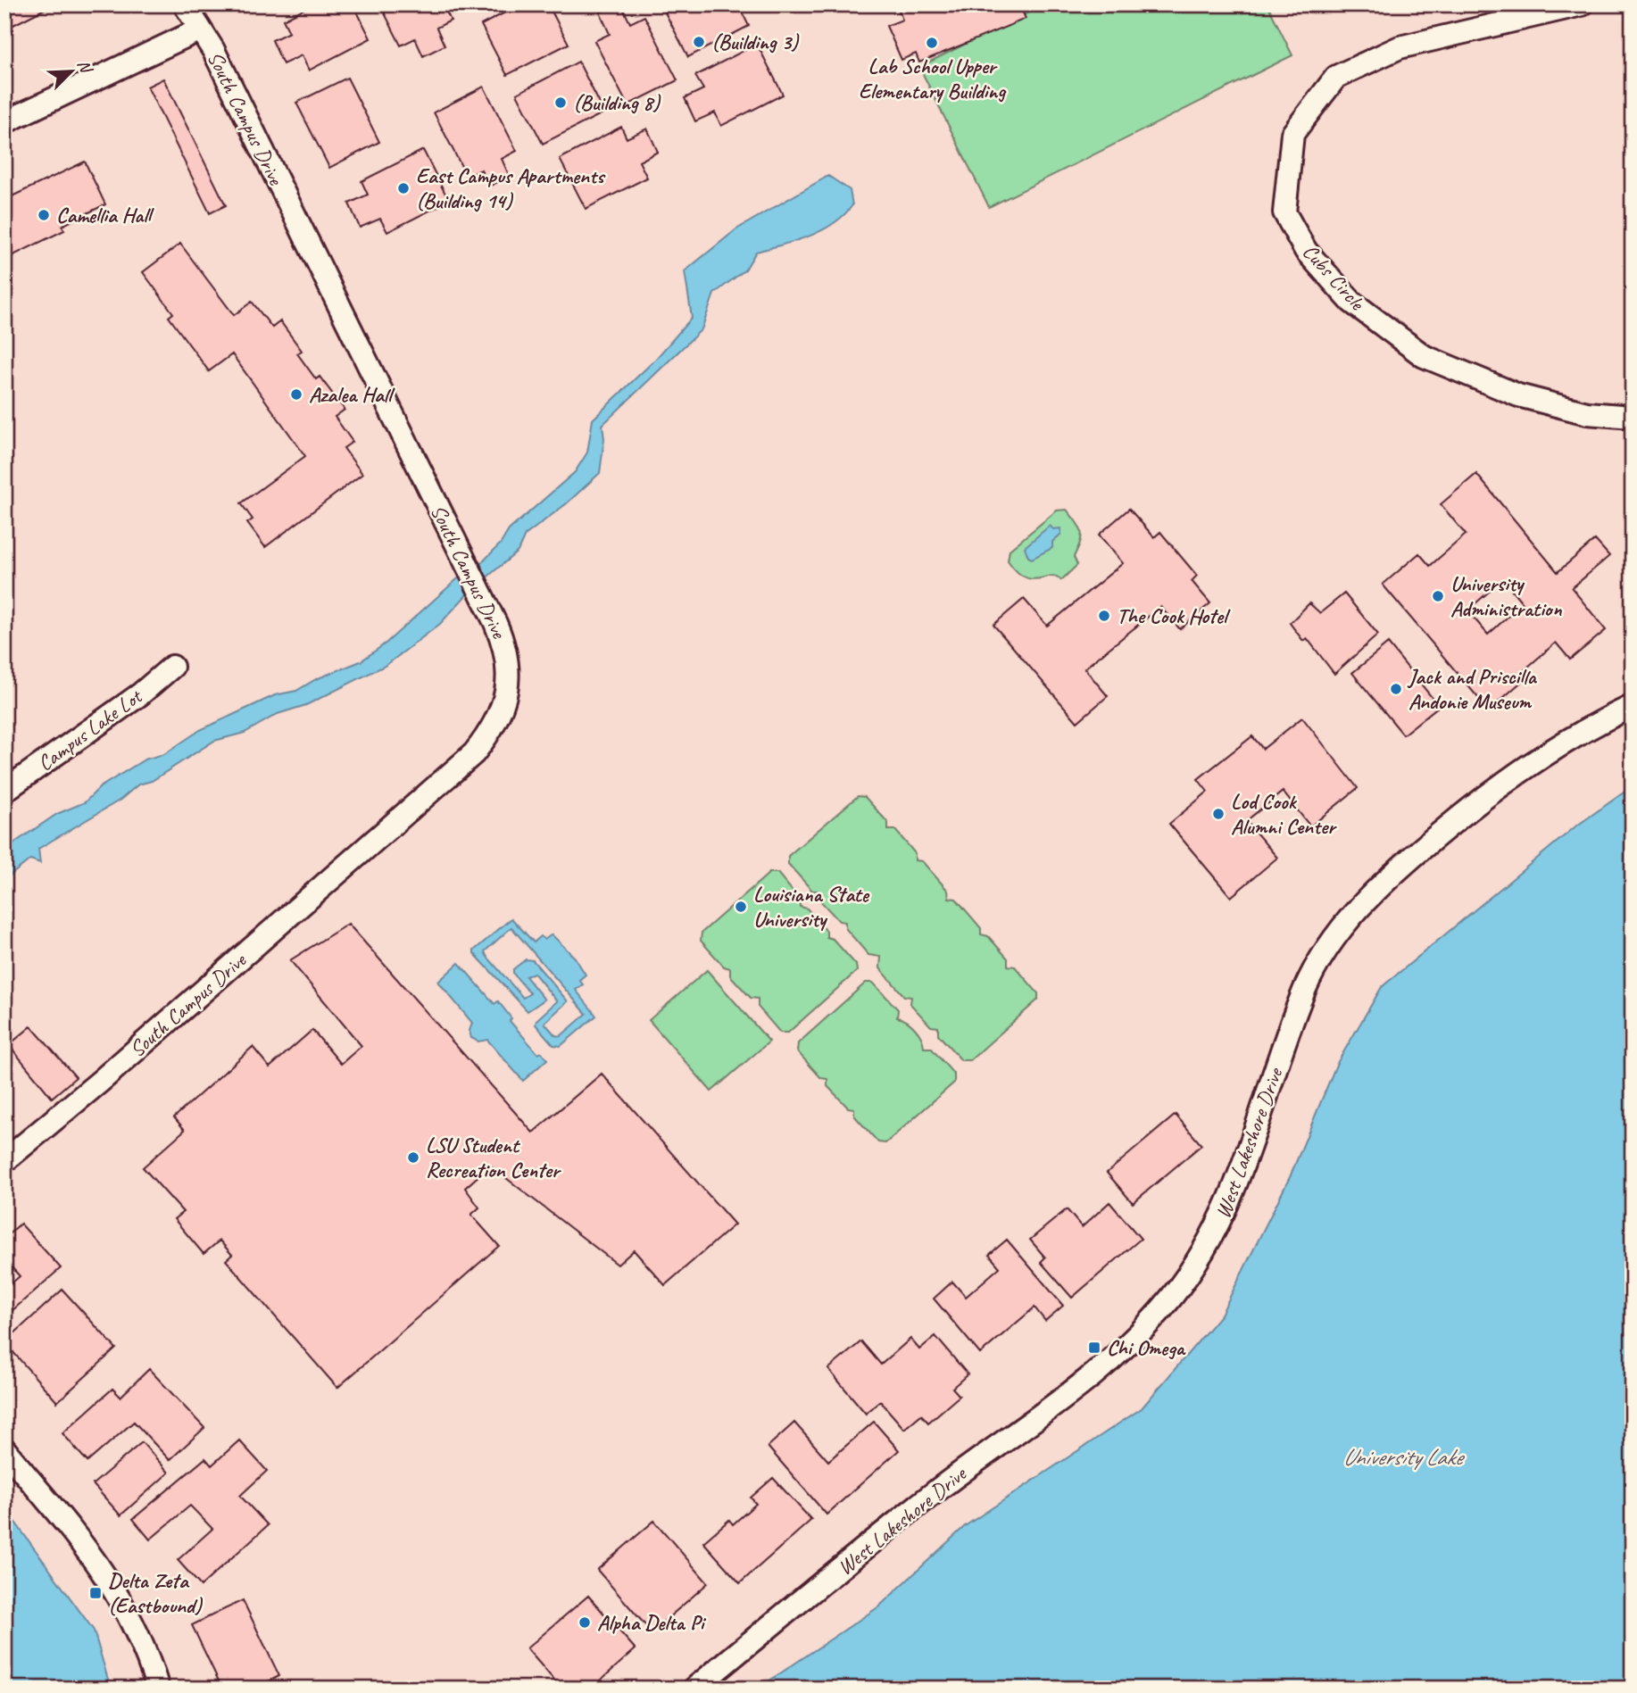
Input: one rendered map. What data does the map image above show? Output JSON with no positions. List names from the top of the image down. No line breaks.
{"streets":{"street":["South Campus Drive","Cubs Circle","Campus Lake Lot","West Lakeshore Drive"]},"water":["University Lake"],"places":{"other":["(Building 3)","Lab School Upper Elementary Building","(Building 8)","East Campus Apartments (Building 14)","Camellia Hall","Azalea Hall","University Administration","The Cook Hotel","Jack and Priscilla Andonie Museum","Lod Cook Alumni Center","Louisiana State University","LSU Student Recreation Center","Alpha Delta Pi"],"transit":["Chi Omega","Delta Zeta (Eastbound)"]},"north":"top right"}
